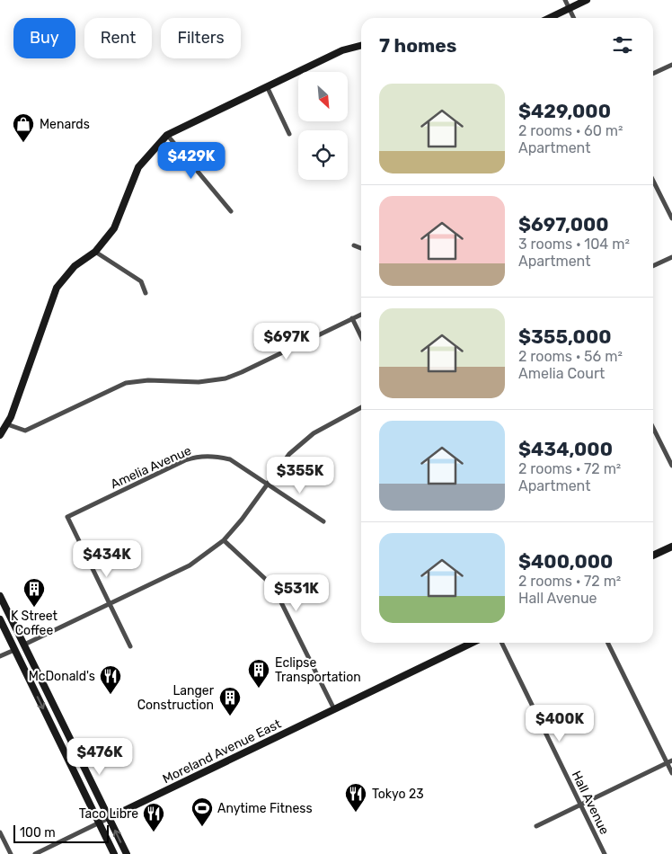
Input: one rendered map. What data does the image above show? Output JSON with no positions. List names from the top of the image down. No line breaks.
{"streets":{"street":["Amelia Avenue","Moreland Avenue East","Hall Avenue"]},"places":{"shop":["Menards"],"building":["K Street Coffee","Eclipse Transportation","Langer Construction"],"restaurant":["McDonald's","Tokyo 23","Taco Libre"],"sports":["Anytime Fitness"]},"scale_bar":"100 m","north":"bottom right","page":{"chip":["Buy","Rent","Filters"],"heading":"7 homes","list":[{"name":"$429,000","note":"2 rooms · 60 m² · Apartment"},{"name":"$697,000","note":"3 rooms · 104 m² · Apartment"},{"name":"$355,000","note":"2 rooms · 56 m² · Amelia Court"},{"name":"$434,000","note":"2 rooms · 72 m² · Apartment"},{"name":"$400,000","note":"2 rooms · 72 m² · Hall Avenue"}],"price":["$429K","$697K","$355K","$434K","$531K","$400K","$476K"],"scale":"100 m"}}
